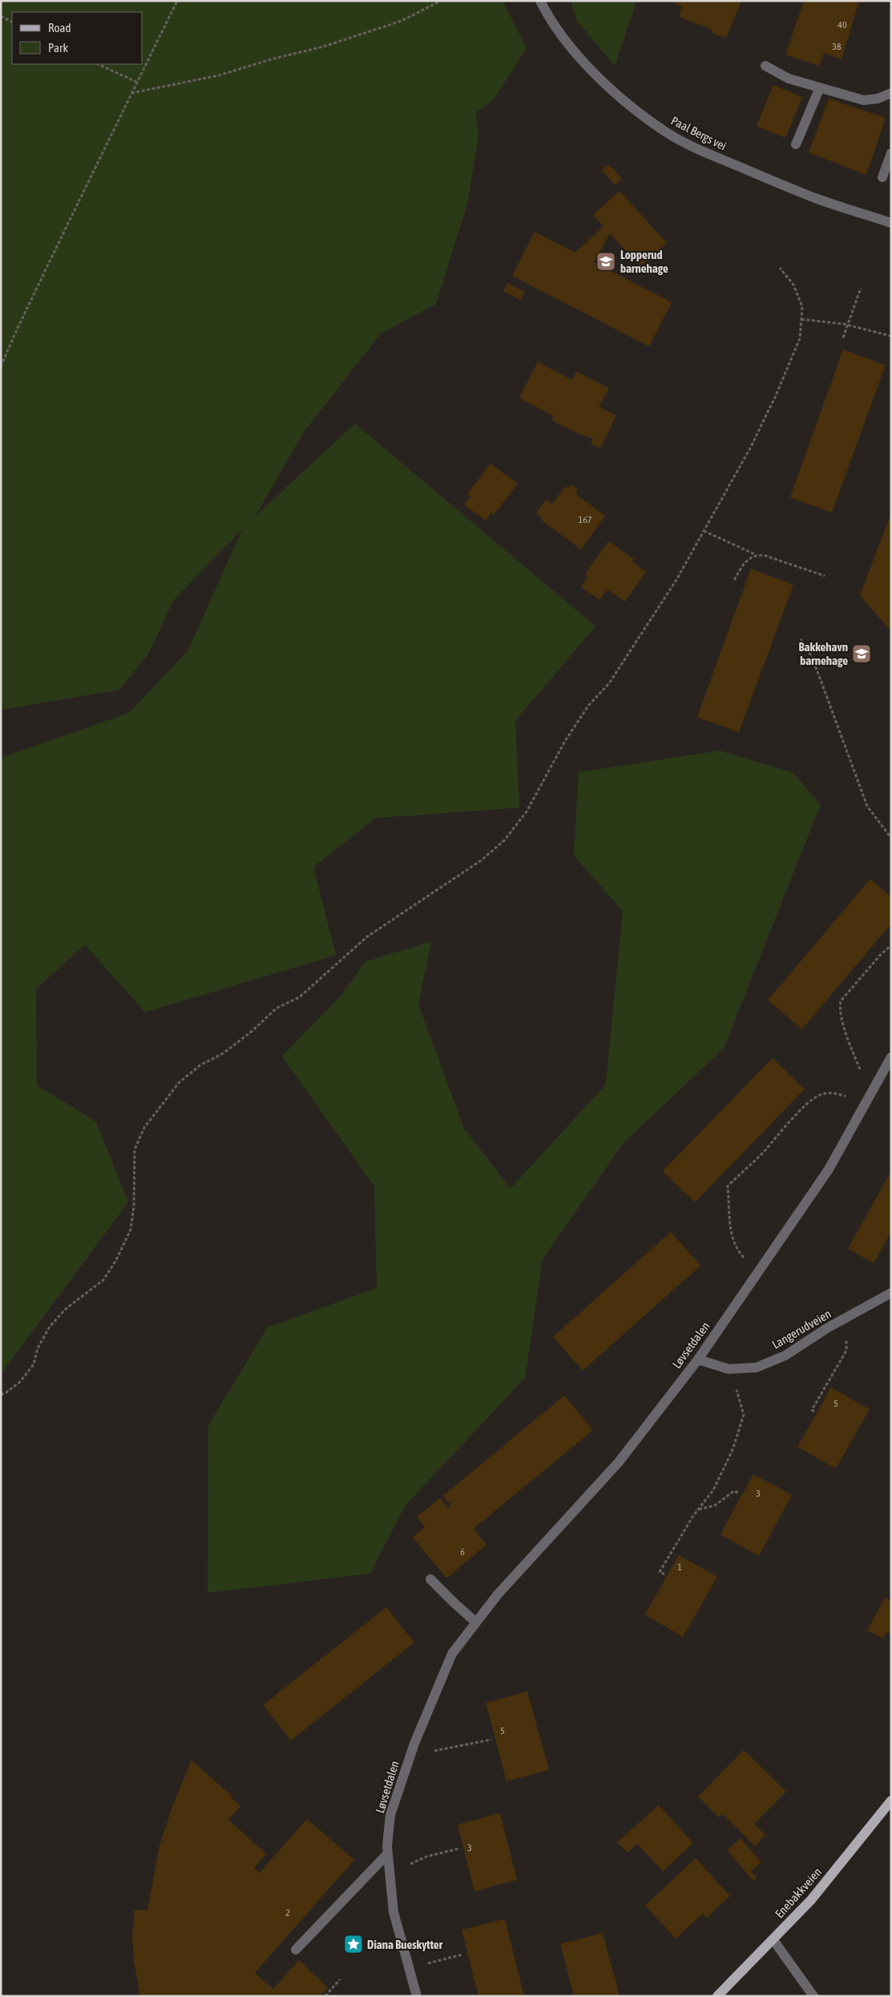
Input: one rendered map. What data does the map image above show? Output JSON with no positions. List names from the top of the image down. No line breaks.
{"streets":{"main road":["Enebakkveien"],"street":["Paal Bergs vei","Langerudveien","Løvsetdalen"]},"crossings":[["Langerudveien","Løvsetdalen"]],"places":{"school or university":["Lopperud barnehage","Bakkehavn barnehage"],"place":["Diana Bueskytter"]},"house_numbers":["40","38","167","5","3","6","1","5","3","2"],"legend":["Road","Park"]}
